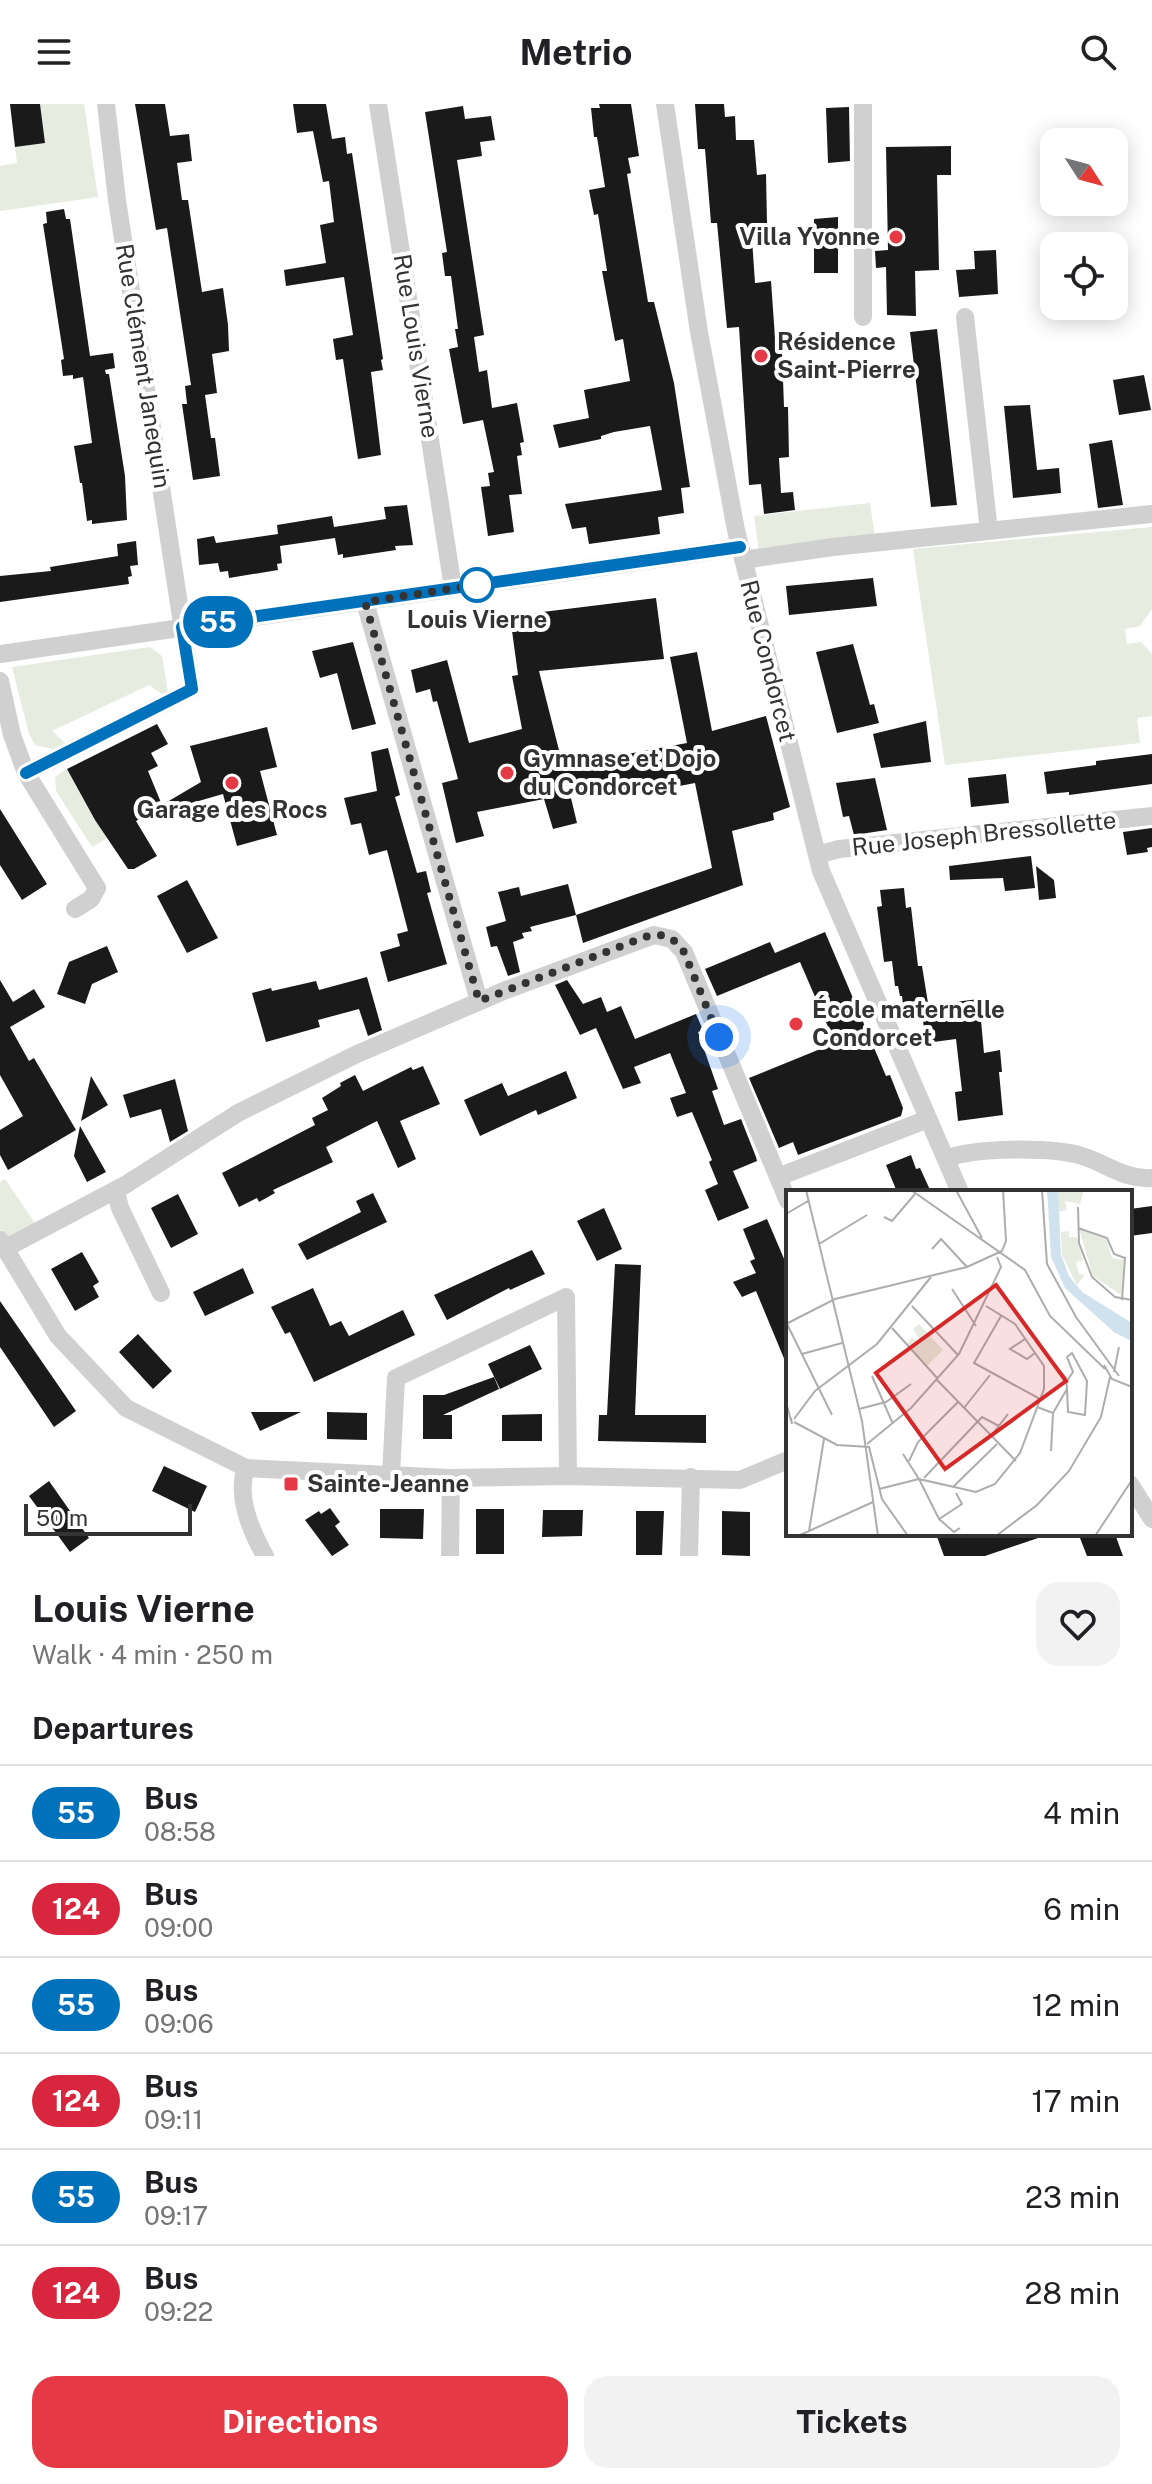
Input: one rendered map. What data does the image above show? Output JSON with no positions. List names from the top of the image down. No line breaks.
{"streets":{"street":["Rue Louis Vierne","Rue Clément Janequin","Rue Condorcet","Rue Joseph Bressollette"]},"crossings":[["Rue Condorcet","Rue Joseph Bressollette"]],"places":{"other":["Villa Yvonne","Résidence Saint-Pierre","Louis Vierne","Gymnase et Dojo du Condorcet","Garage des Rocs","École maternelle Condorcet"],"transit":["Sainte-Jeanne"]},"lines":["bus line 55"],"scale_bar":"50 m","north":"bottom right","page":{"header":"Metrio","on_map":"55","scale":"50 m","heading":[["Louis Vierne","Walk · 4 min · 250 m"],"Departures"],"list":[{"mark":"55","name":"Bus","note":"08:58","value":"4 min"},{"mark":"124","name":"Bus","note":"09:00","value":"6 min"},{"mark":"55","name":"Bus","note":"09:06","value":"12 min"},{"mark":"124","name":"Bus","note":"09:11","value":"17 min"},{"mark":"55","name":"Bus","note":"09:17","value":"23 min"},{"mark":"124","name":"Bus","note":"09:22","value":"28 min"}],"buttons":["Directions","Tickets"]}}
